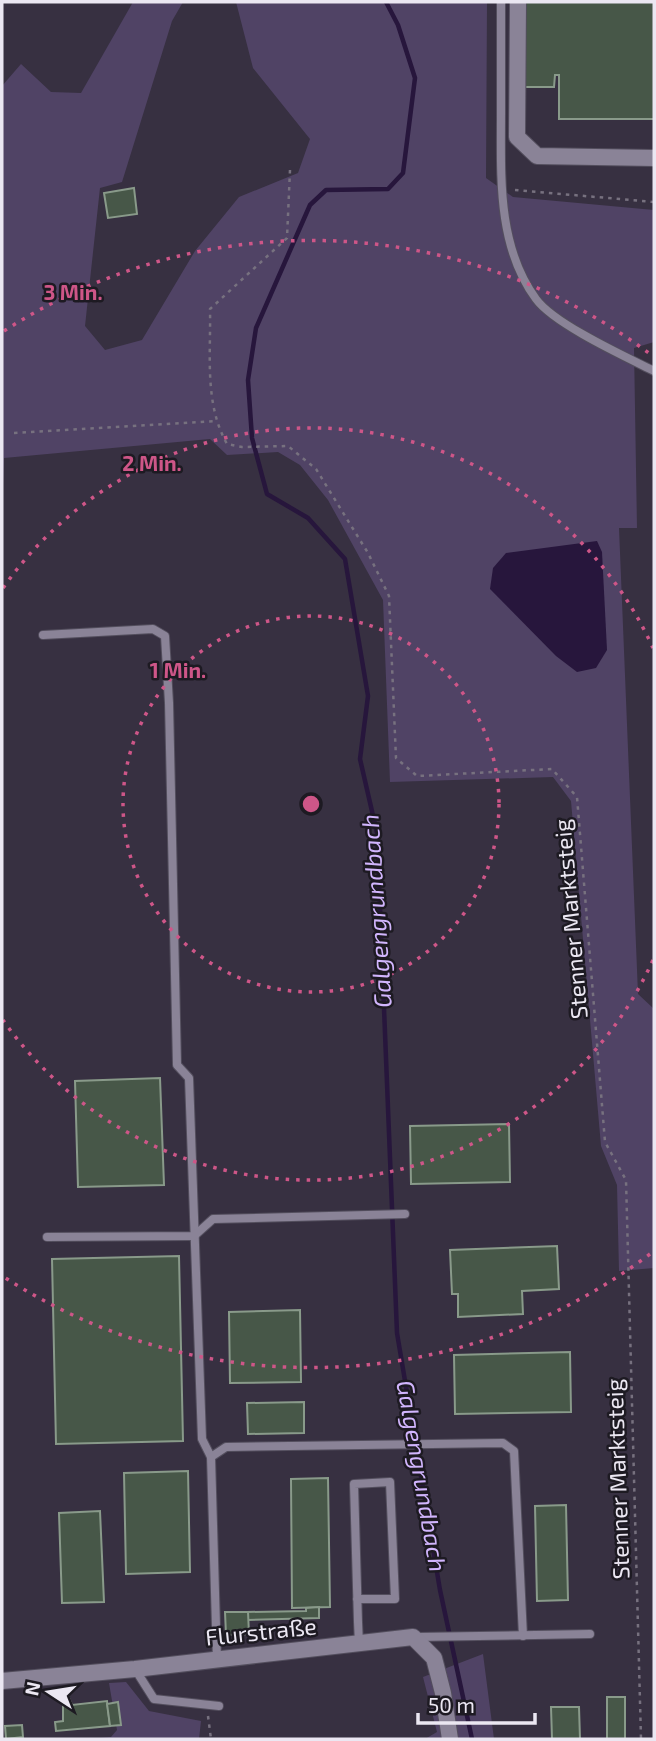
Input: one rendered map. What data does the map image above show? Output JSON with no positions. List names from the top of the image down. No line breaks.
{"streets":{"street":["Flurstraße"],"path":["Stenner Marktsteig"]},"water":["Galgengrundbach"],"scale_bar":"50 m","north":"left","rings":["3 Min.","2 Min.","1 Min."]}
